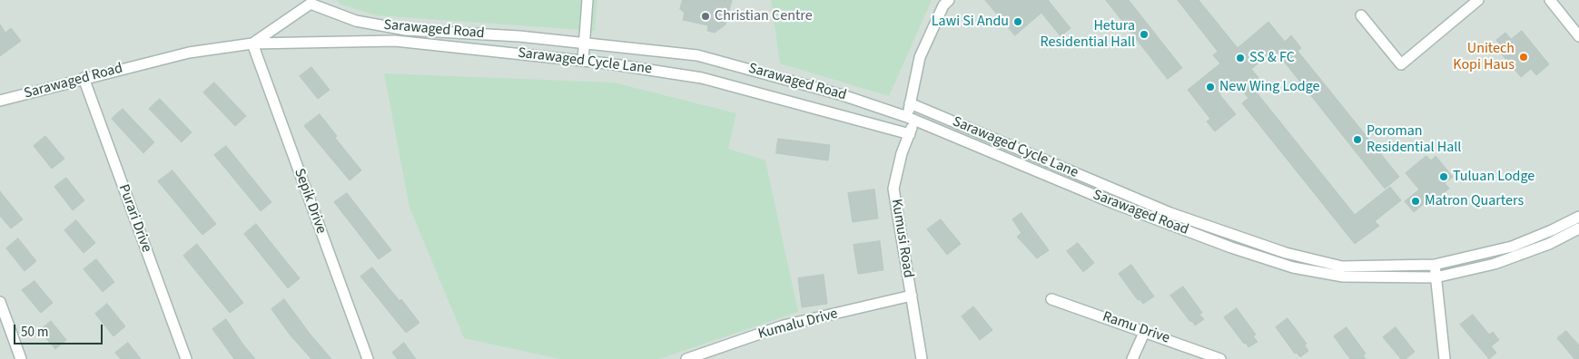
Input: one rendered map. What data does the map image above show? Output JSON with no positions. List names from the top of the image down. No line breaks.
{"streets":{"street":["Sarawaged Road","Sarawaged Cycle Lane","Purari Drive","Kumusi Road","Kumalu Drive","Ramu Drive"]},"crossings":[["Sarawaged Road","Sarawaged Cycle Lane"],["Sarawaged Road","Purari Drive"],["Sarawaged Road","Kumusi Road"],["Sarawaged Cycle Lane","Kumusi Road"],["Kumusi Road","Kumalu Drive"]],"places":["Christian Centre","Lawi Si Andu","Hetura Residential Hall","Unitech Kopi Haus","SS & FC","New Wing Lodge","Poroman Residential Hall","Tuluan Lodge","Matron Quarters"],"scale_bar":"50 m"}
